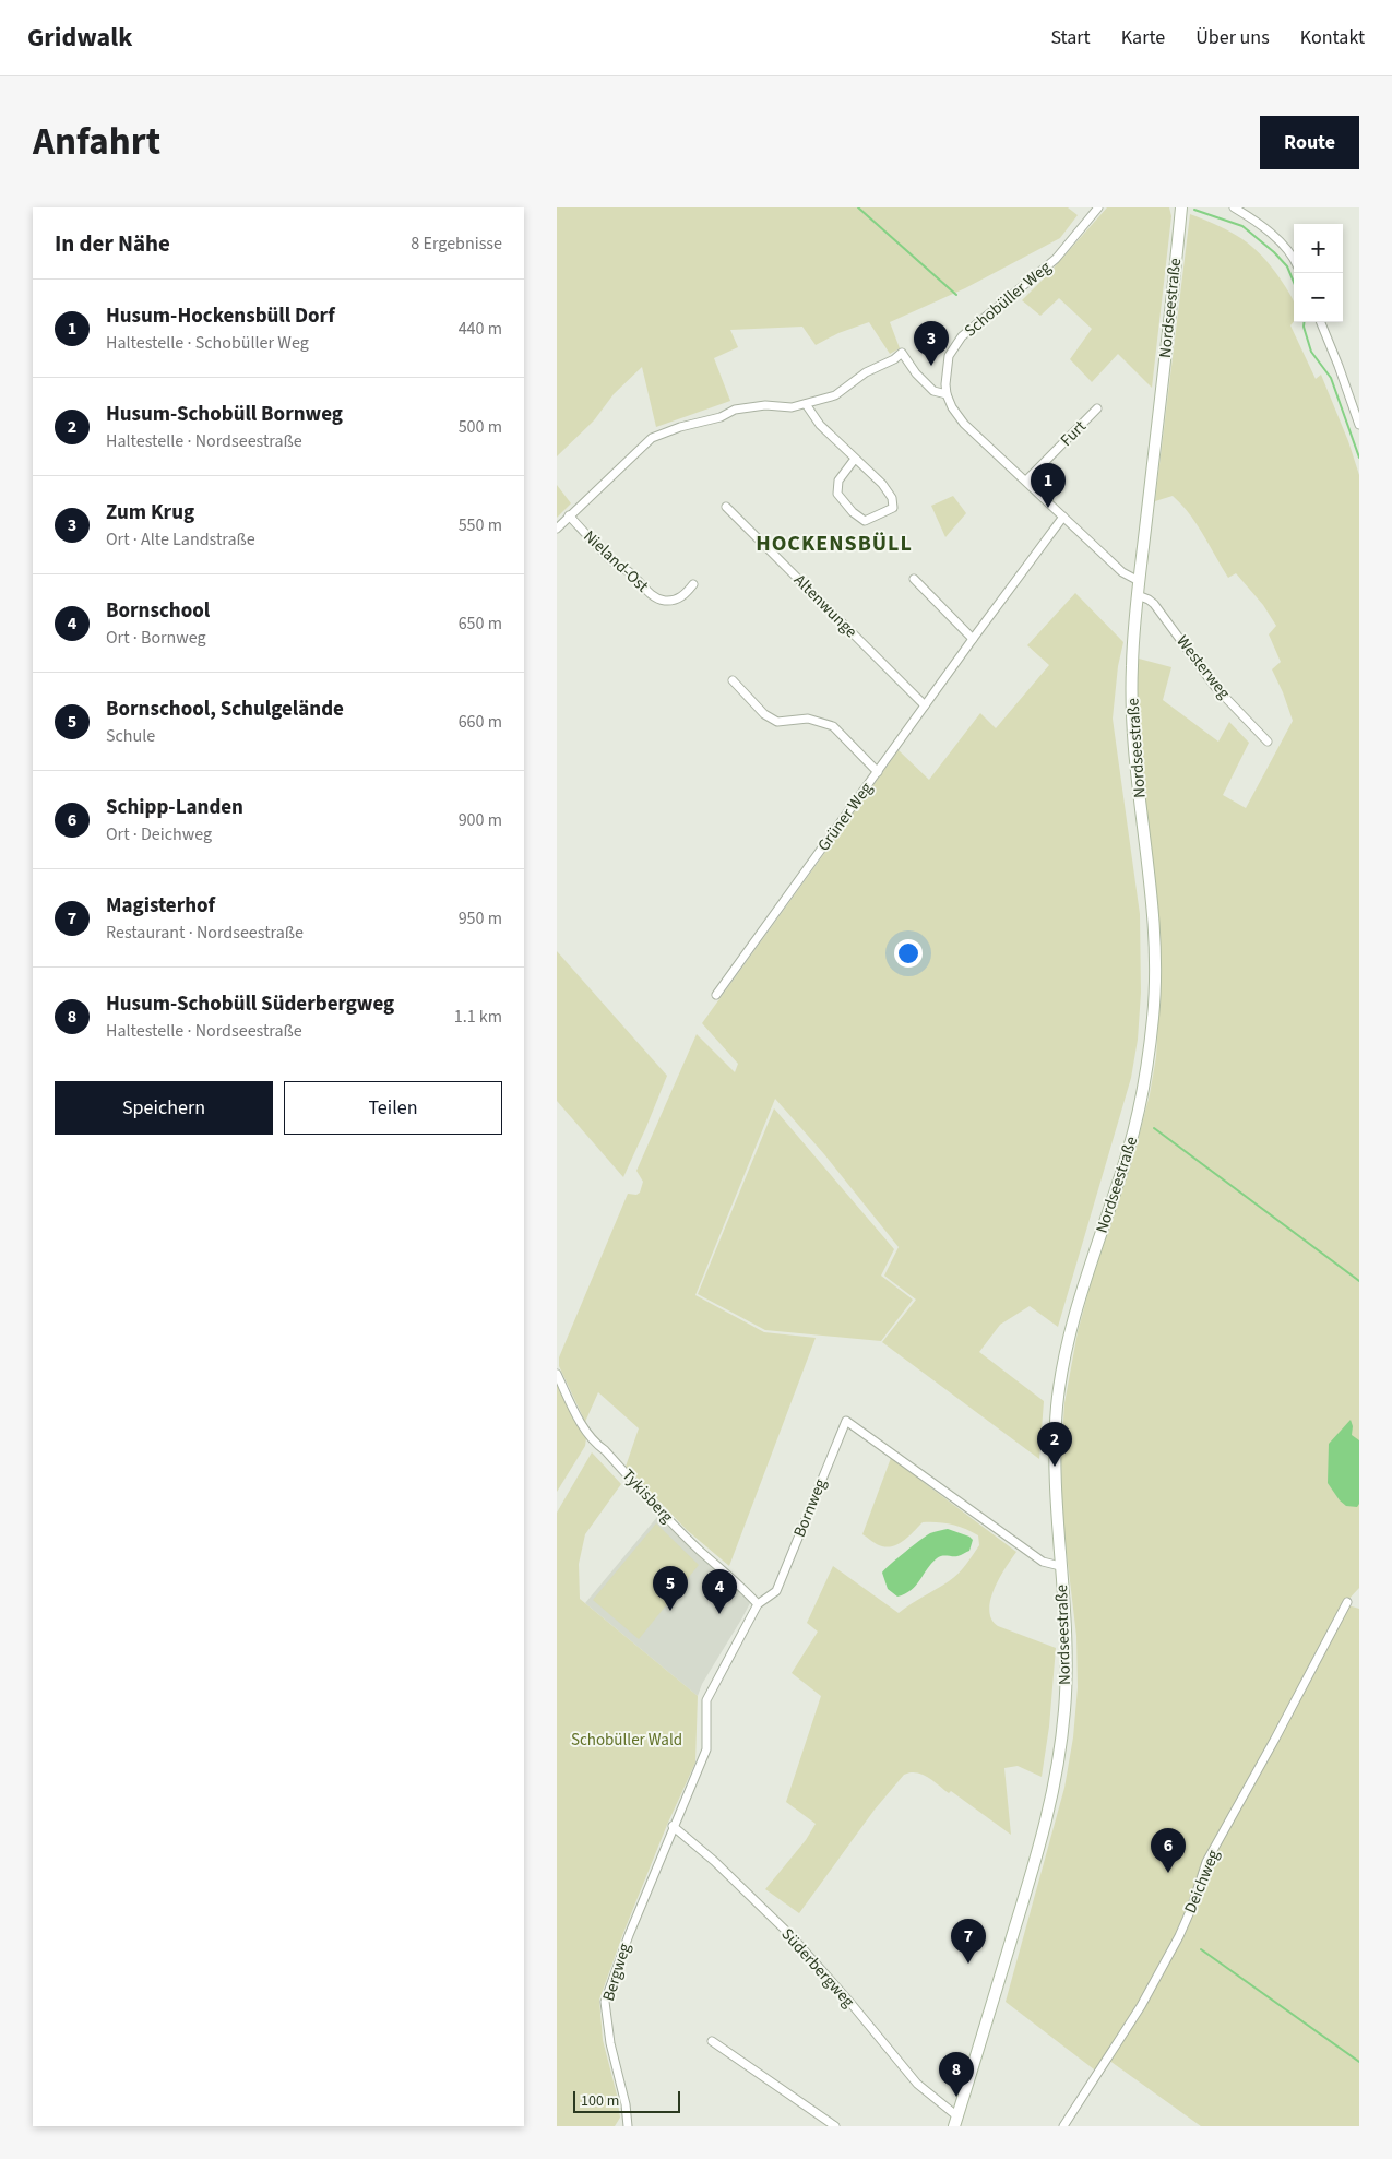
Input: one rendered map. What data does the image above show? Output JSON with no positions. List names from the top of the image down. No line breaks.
{"streets":{"main road":["Nordseestraße"],"street":["Schobüller Weg","Furt","Nieland-Ost","Altenwunge","Westerweg","Grüner Weg","Tykisberg","Bornweg","Deichweg","Süderbergweg","Bergweg"]},"crossings":[["Nordseestraße","Westerweg"],["Nordseestraße","Bornweg"],["Nordseestraße","Süderbergweg"],["Altenwunge","Grüner Weg"],["Tykisberg","Bornweg"],["Bornweg","Süderbergweg"],["Bornweg","Bergweg"],["Süderbergweg","Bergweg"]],"districts":["HOCKENSBÜLL"],"parks":["Schobüller Wald"],"scale_bar":"100 m","page":{"header":"Gridwalk","nav":["Start","Karte","Über uns","Kontakt"],"title":"Anfahrt","buttons":["Route",["Speichern","Teilen"]],"heading":["In der Nähe","8 Ergebnisse"],"map_buttons":["+","−"],"list":[{"mark":"1","name":"Husum-Hockensbüll Dorf","note":"Haltestelle · Schobüller Weg","value":"440 m"},{"mark":"2","name":"Husum-Schobüll Bornweg","note":"Haltestelle · Nordseestraße","value":"500 m"},{"mark":"3","name":"Zum Krug","note":"Ort · Alte Landstraße","value":"550 m"},{"mark":"4","name":"Bornschool","note":"Ort · Bornweg","value":"650 m"},{"mark":"5","name":"Bornschool, Schulgelände","note":"Schule","value":"660 m"},{"mark":"6","name":"Schipp-Landen","note":"Ort · Deichweg","value":"900 m"},{"mark":"7","name":"Magisterhof","note":"Restaurant · Nordseestraße","value":"950 m"},{"mark":"8","name":"Husum-Schobüll Süderbergweg","note":"Haltestelle · Nordseestraße","value":"1.1 km"}],"pins":["3","1","2","5","4","6","7","8"],"scale":"100 m"}}
